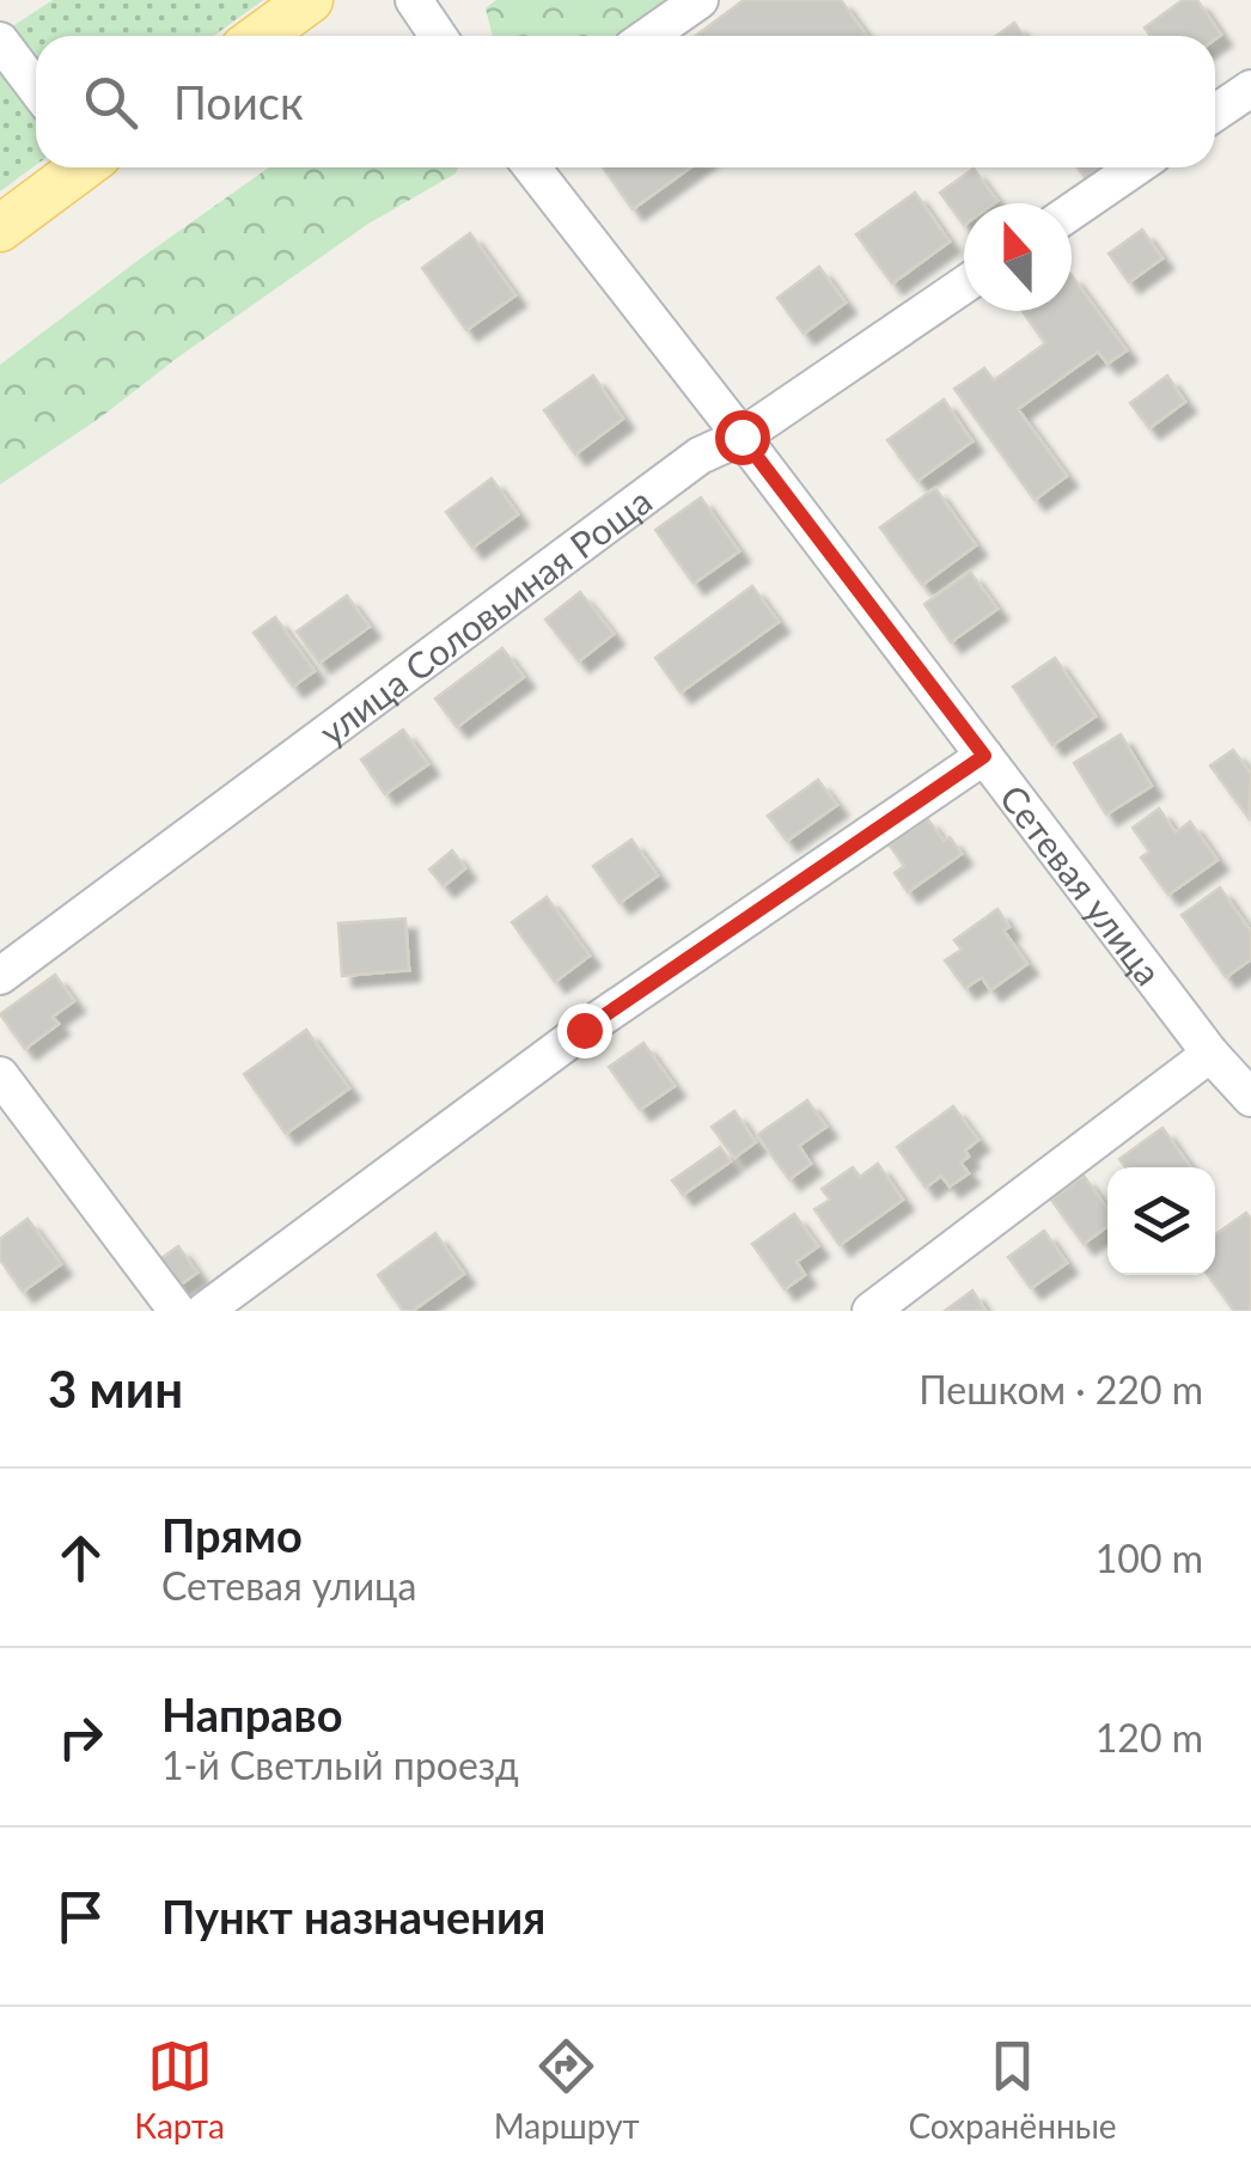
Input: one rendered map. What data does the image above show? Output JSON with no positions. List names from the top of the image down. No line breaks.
{"streets":{"street":["улица Соловьиная Роща","Сетевая улица"]},"crossings":[["улица Соловьиная Роща","Сетевая улица"]],"north":"top","page":{"search":"Поиск","heading":["3 мин","Пешком · 220 m"],"list":[["Прямо","Сетевая улица","100 m"],["Направо","1-й Светлый проезд","120 m"],"Пункт назначения"],"nav":["Карта","Маршрут","Сохранённые"]}}
